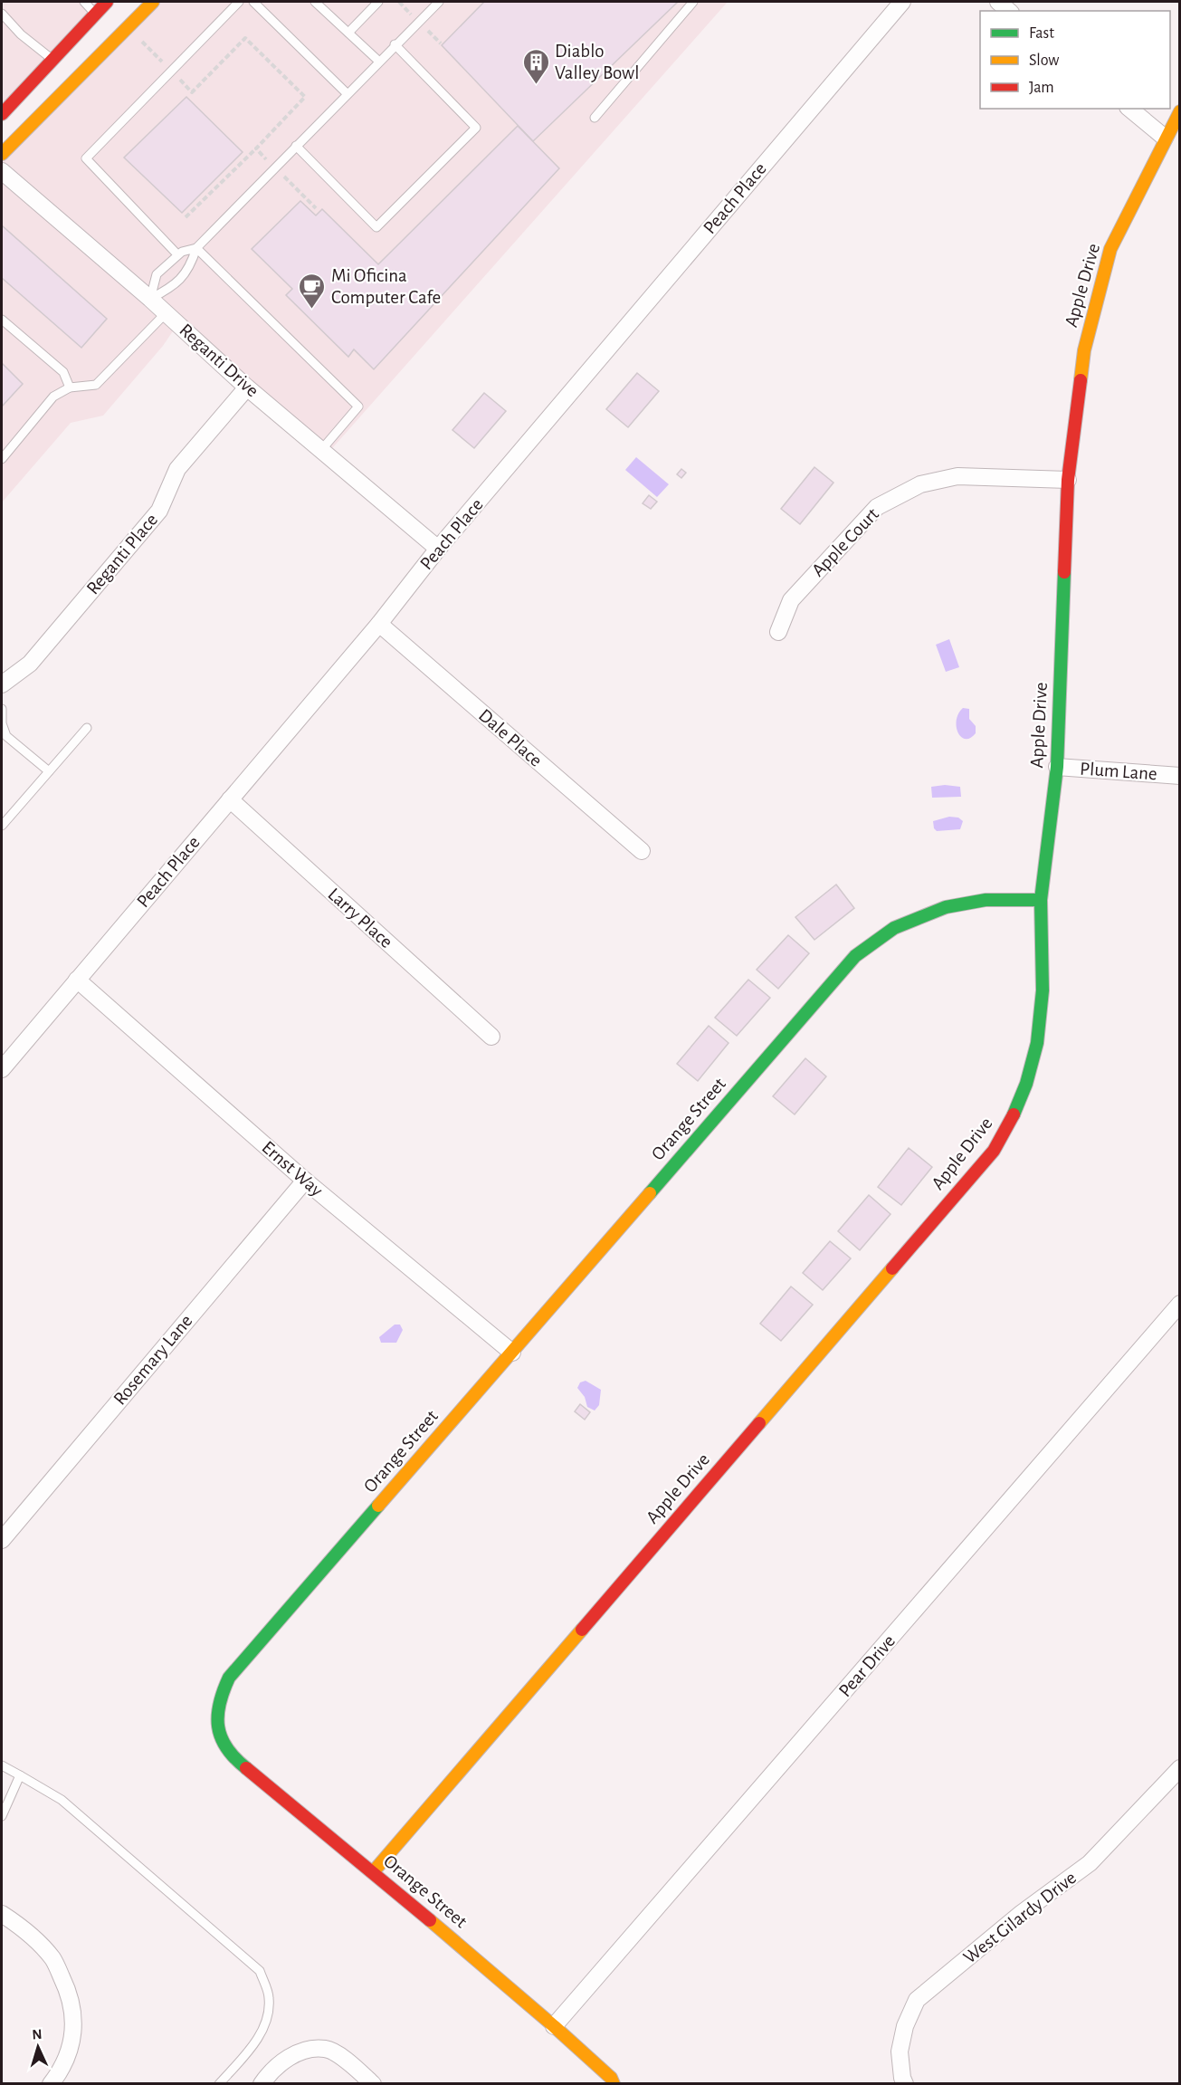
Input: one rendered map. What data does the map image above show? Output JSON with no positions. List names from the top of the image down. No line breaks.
{"streets":{"street":["Peach Place","Apple Drive","Reganti Drive","Apple Court","Reganti Place","Dale Place","Plum Lane","Larry Place","Orange Street","Ernst Way","Rosemary Lane","Pear Drive","West Gilardy Drive"]},"crossings":[["Peach Place","Reganti Drive"],["Peach Place","Dale Place"],["Peach Place","Larry Place"],["Peach Place","Ernst Way"],["Apple Drive","Apple Court"],["Apple Drive","Plum Lane"],["Apple Drive","Orange Street"],["Reganti Drive","Reganti Place"],["Orange Street","Ernst Way"],["Orange Street","Pear Drive"],["Ernst Way","Rosemary Lane"]],"places":{"building":["Diablo Valley Bowl"],"cafe":["Mi Oficina Computer Cafe"]},"legend":["Fast","Slow","Jam"],"north":"top"}
